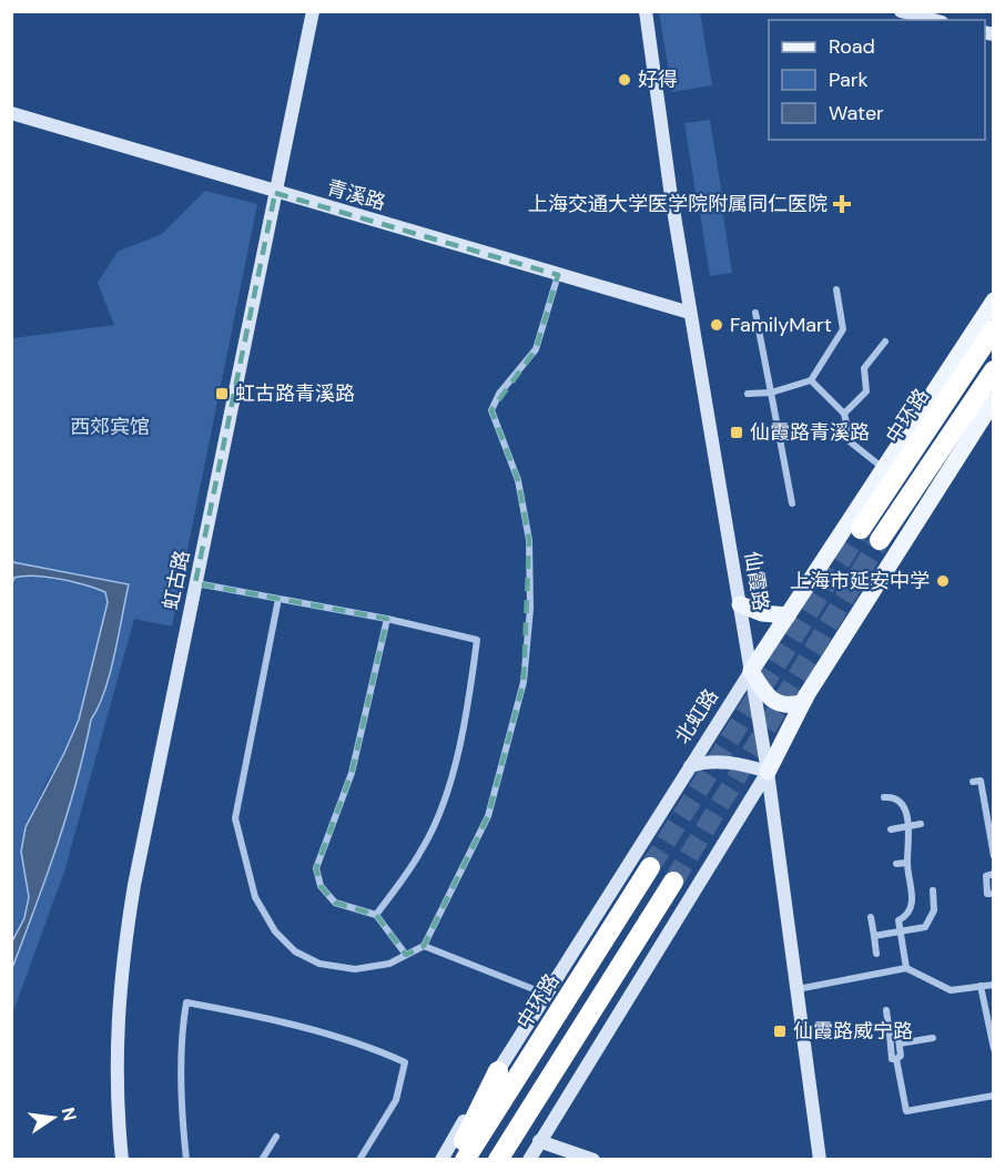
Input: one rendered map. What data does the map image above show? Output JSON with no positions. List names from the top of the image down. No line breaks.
{"streets":{"highway":["中环路"],"main road":["北虹路"],"street":["青溪路","虹古路","仙霞路"]},"crossings":[["青溪路","虹古路"],["青溪路","仙霞路"],["仙霞路","北虹路"]],"parks":["西郊宾馆"],"places":{"other":["好得","FamilyMart","上海市延安中学"],"health":["上海交通大学医学院附属同仁医院"],"transit":["虹古路青溪路","仙霞路青溪路","仙霞路威宁路"]},"legend":["Road","Park","Water"],"north":"right"}
